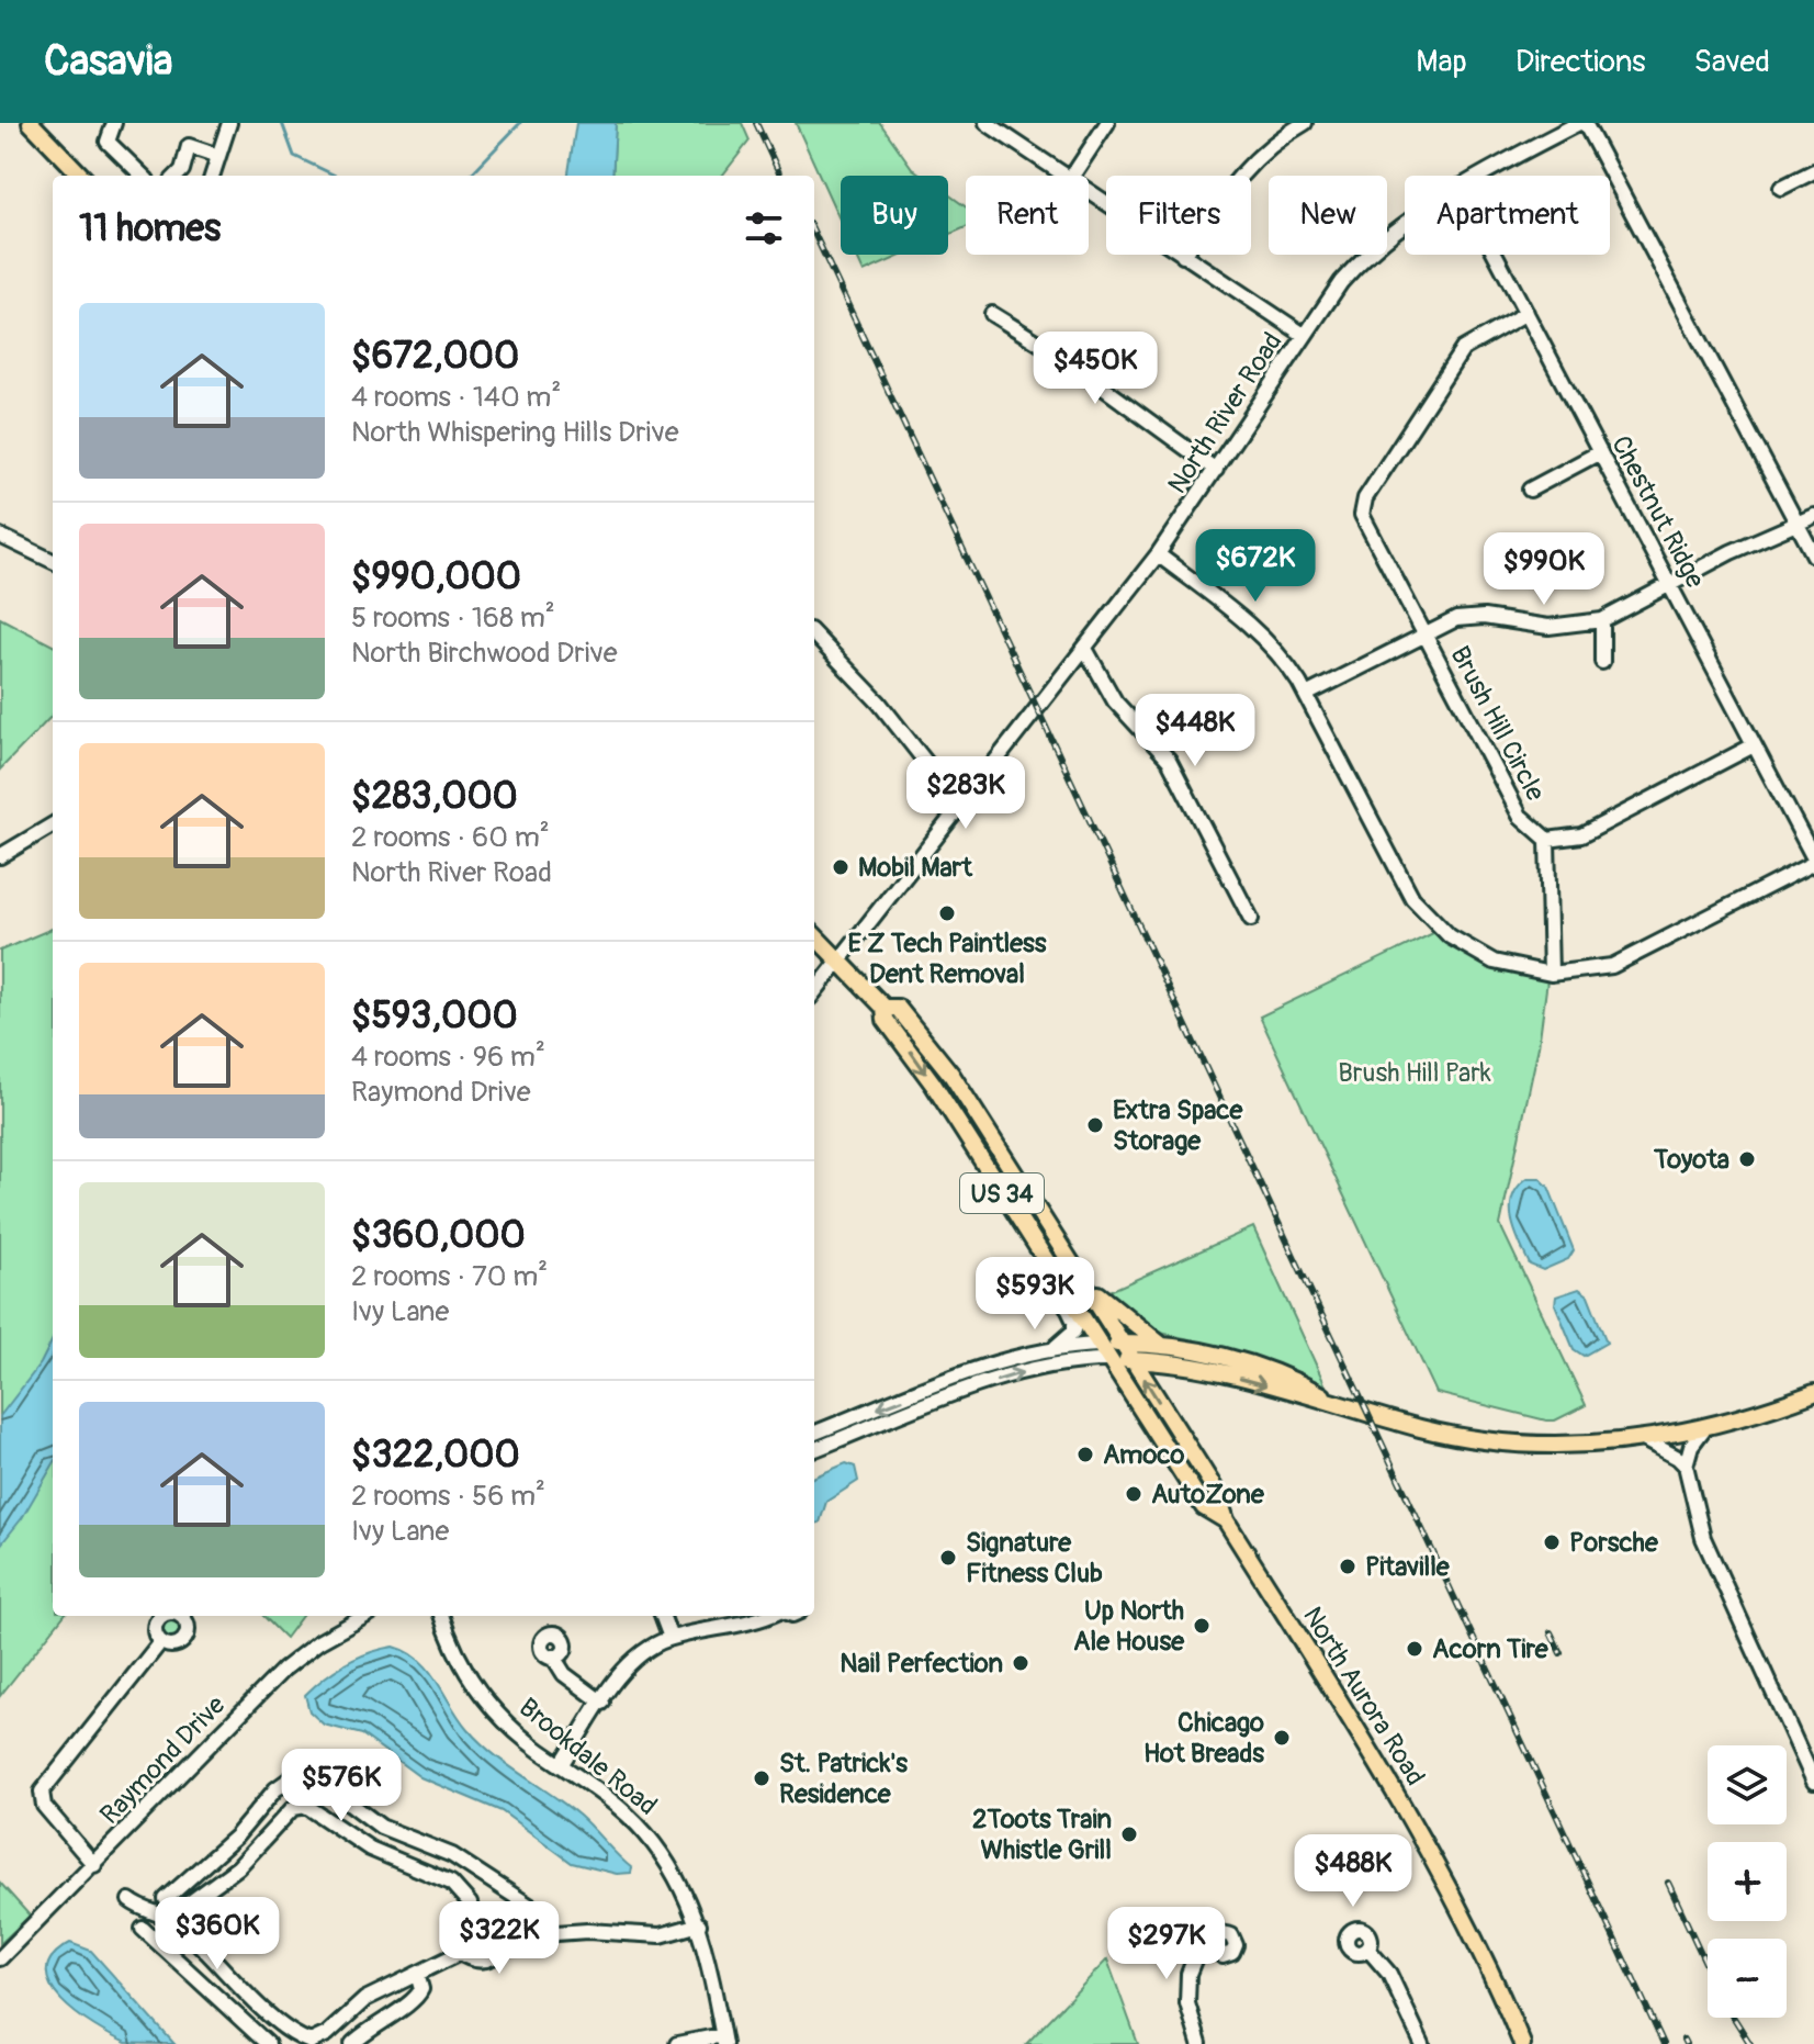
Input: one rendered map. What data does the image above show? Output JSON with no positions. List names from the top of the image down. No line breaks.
{"streets":{"main road":["US 34","North Aurora Road"],"street":["North River Road","Chestnut Ridge","Brush Hill Circle","Brookdale Road","Raymond Drive"]},"crossings":[["North River Road","US 34"],["Chestnut Ridge","Brush Hill Circle"],["US 34","North Aurora Road"]],"parks":["Brush Hill Park"],"places":["Mobil Mart","E Z Tech Paintless Dent Removal","Extra Space Storage","Toyota","Amoco","AutoZone","Porsche","Signature Fitness Club","Pitaville","Up North Ale House","Acorn Tire","Nail Perfection","Chicago Hot Breads","St. Patrick's Residence","2Toots Train Whistle Grill"],"page":{"header":"Casavia","nav":["Map","Directions","Saved"],"chip":["Buy","Rent","Filters","New","Apartment"],"heading":"11 homes","list":[{"name":"$672,000","note":"4 rooms · 140 m² · North Whispering Hills Drive"},{"name":"$990,000","note":"5 rooms · 168 m² · North Birchwood Drive"},{"name":"$283,000","note":"2 rooms · 60 m² · North River Road"},{"name":"$593,000","note":"4 rooms · 96 m² · Raymond Drive"},{"name":"$360,000","note":"2 rooms · 70 m² · Ivy Lane"},{"name":"$322,000","note":"2 rooms · 56 m² · Ivy Lane"}],"price":["$450K","$672K","$990K","$448K","$283K","$593K","$576K","$488K","$360K","$322K","$297K"],"map_buttons":["+","−"]}}
